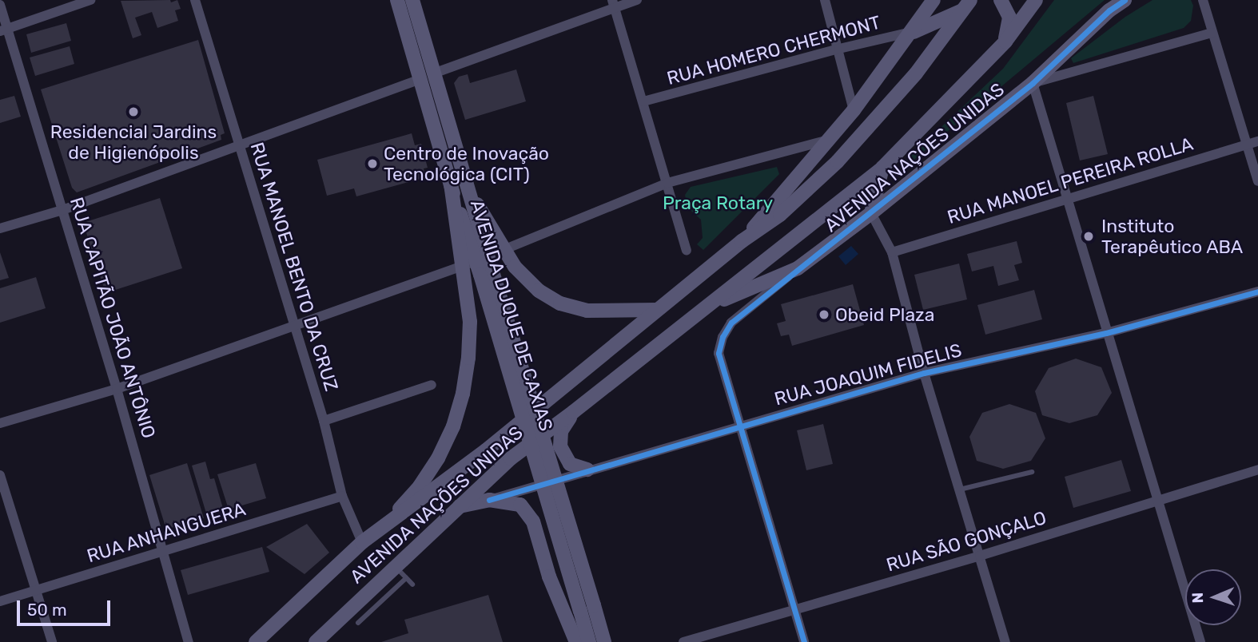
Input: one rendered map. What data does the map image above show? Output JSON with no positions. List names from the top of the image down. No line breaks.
{"streets":{"main road":["AVENIDA NAÇÕES UNIDAS","AVENIDA DUQUE DE CAXIAS"],"street":["RUA HOMERO CHERMONT","RUA MANOEL PEREIRA ROLLA","RUA MANOEL BENTO DA CRUZ","RUA CAPITÃO JOÃO ANTÔNIO","RUA JOAQUIM FIDELIS","RUA ANHANGUERA","RUA SÃO GONÇALO"]},"crossings":[["RUA HOMERO CHERMONT","AVENIDA NAÇÕES UNIDAS"],["AVENIDA NAÇÕES UNIDAS","RUA MANOEL BENTO DA CRUZ"],["AVENIDA NAÇÕES UNIDAS","RUA JOAQUIM FIDELIS"],["RUA MANOEL BENTO DA CRUZ","RUA ANHANGUERA"],["RUA CAPITÃO JOÃO ANTÔNIO","RUA ANHANGUERA"]],"parks":["Praça Rotary"],"places":["Residencial Jardins de Higienópolis","Centro de Inovação Tecnológica (CIT)","Instituto Terapêutico ABA","Obeid Plaza"],"scale_bar":"50 m","north":"left"}
